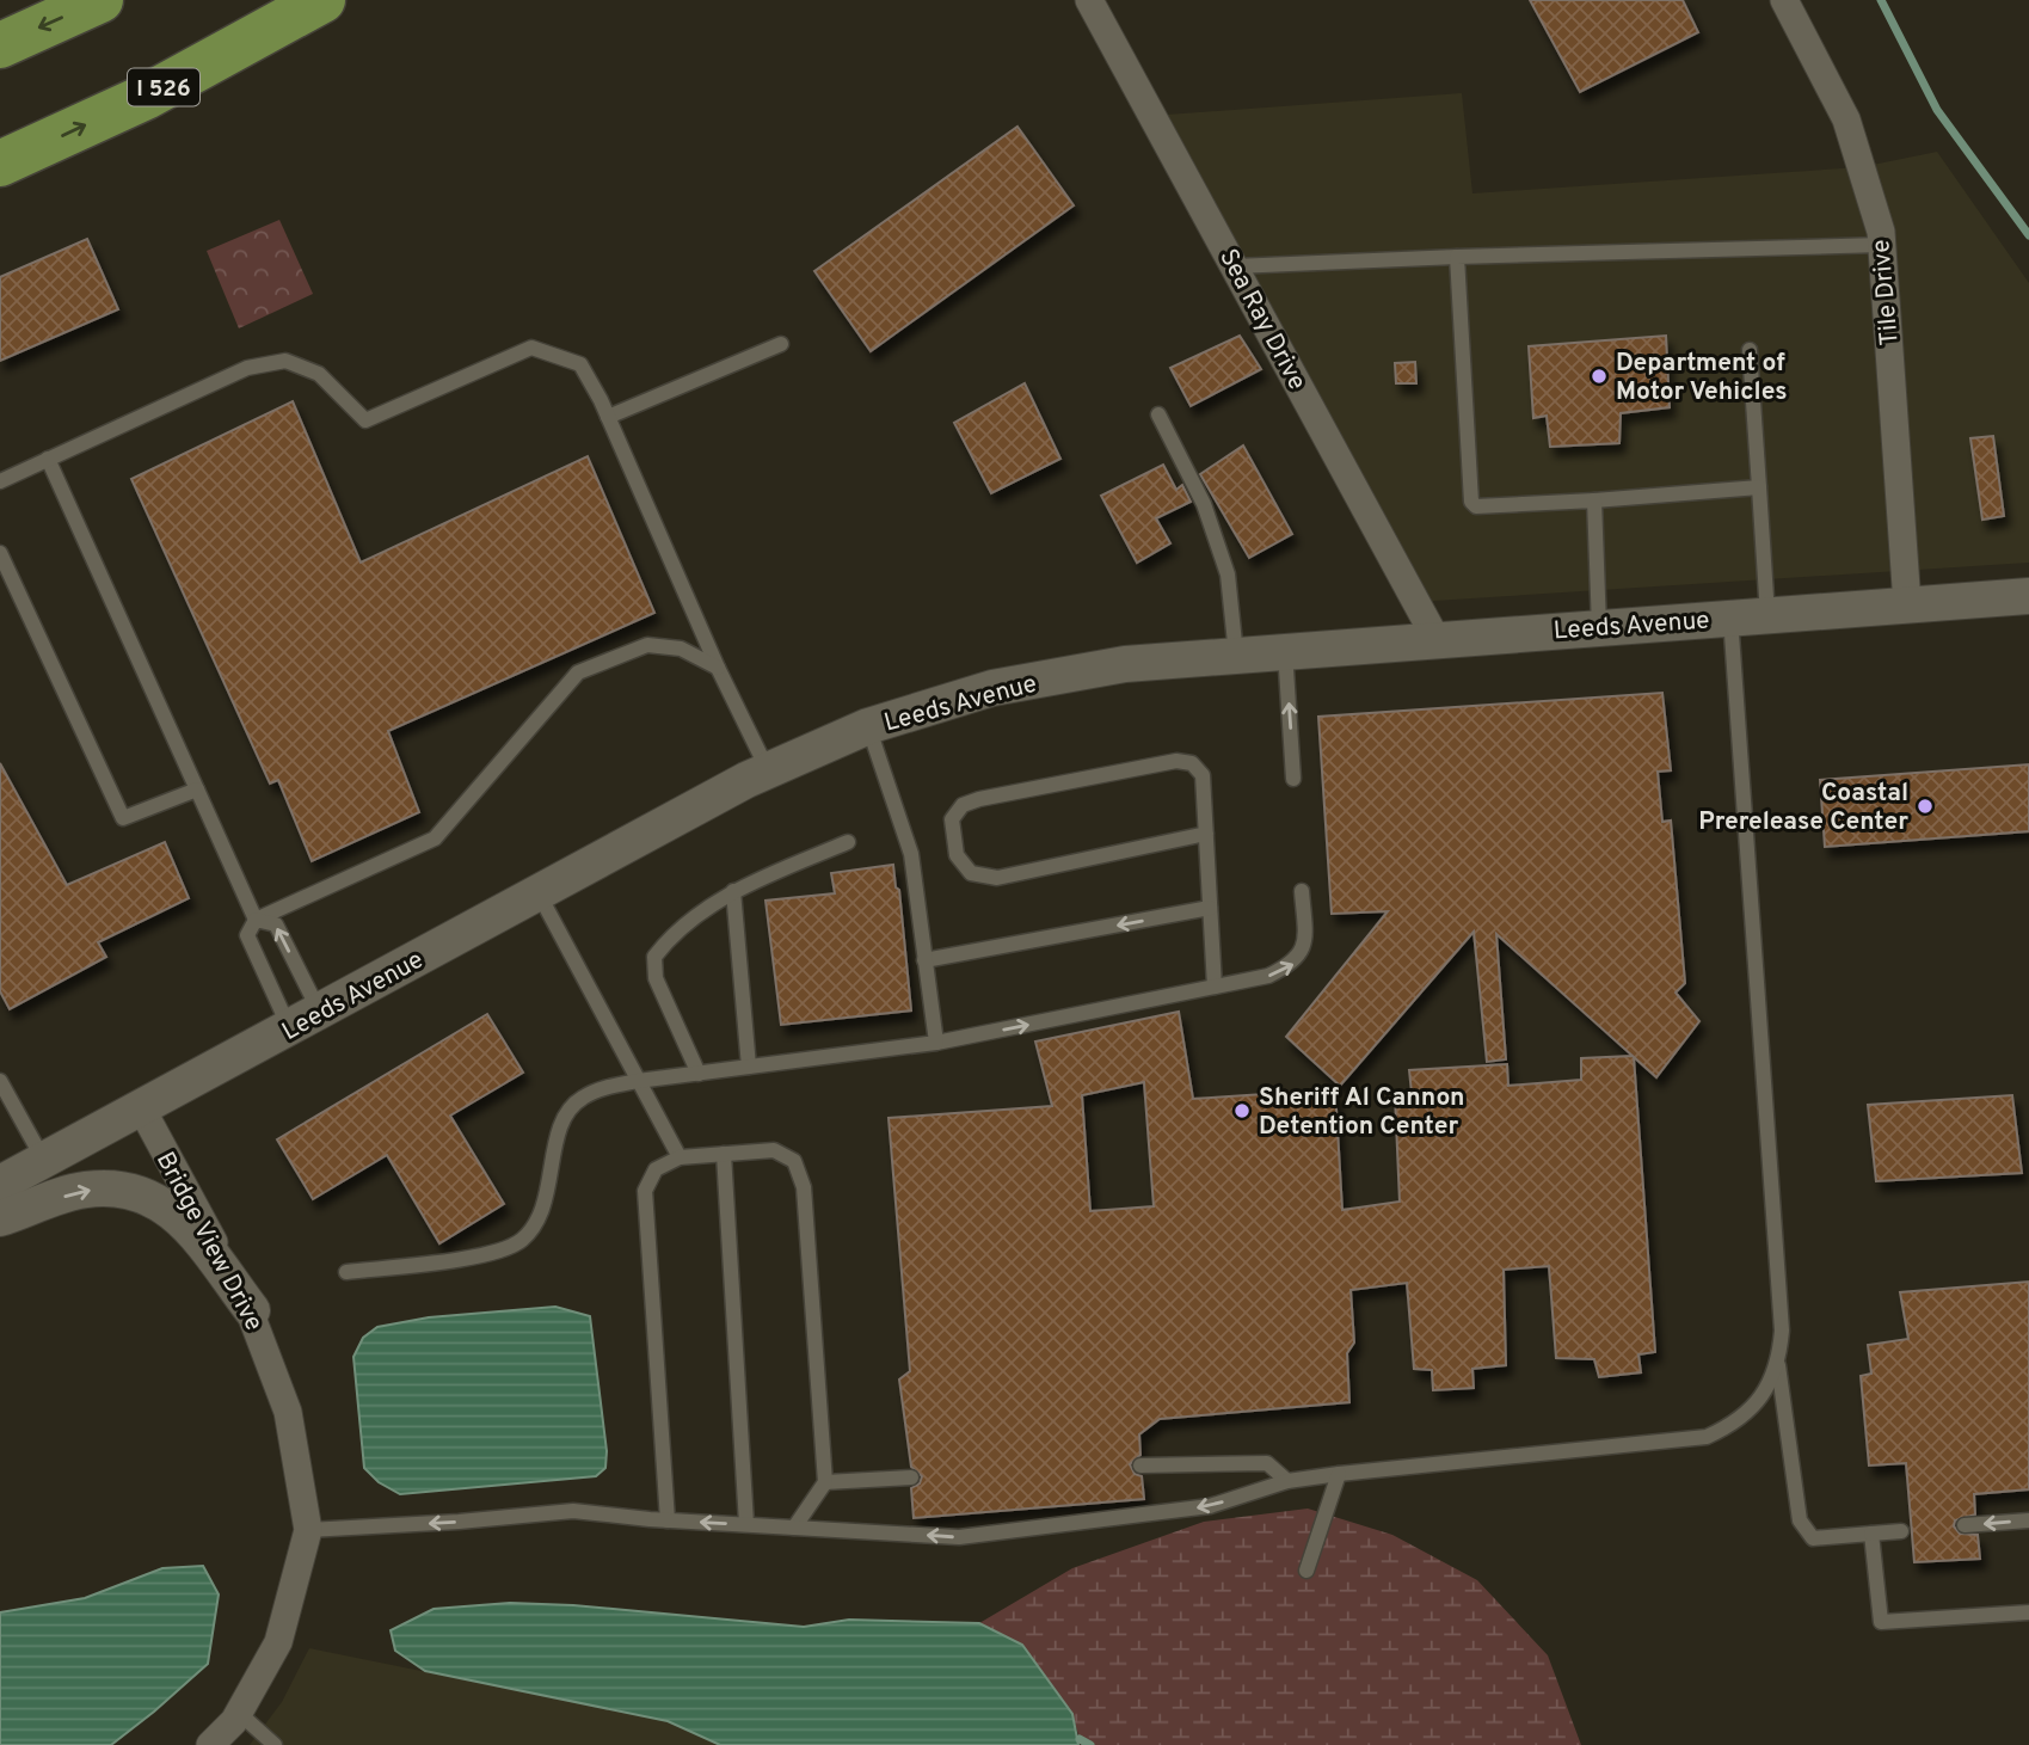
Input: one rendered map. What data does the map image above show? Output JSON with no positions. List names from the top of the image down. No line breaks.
{"streets":{"highway":["I 526"],"street":["Tile Drive","Sea Ray Drive","Leeds Avenue","Bridge View Drive"]},"crossings":[["Tile Drive","Leeds Avenue"],["Sea Ray Drive","Leeds Avenue"],["Leeds Avenue","Bridge View Drive"]],"places":["Department of Motor Vehicles","Coastal Prerelease Center","Sheriff Al Cannon Detention Center"]}
